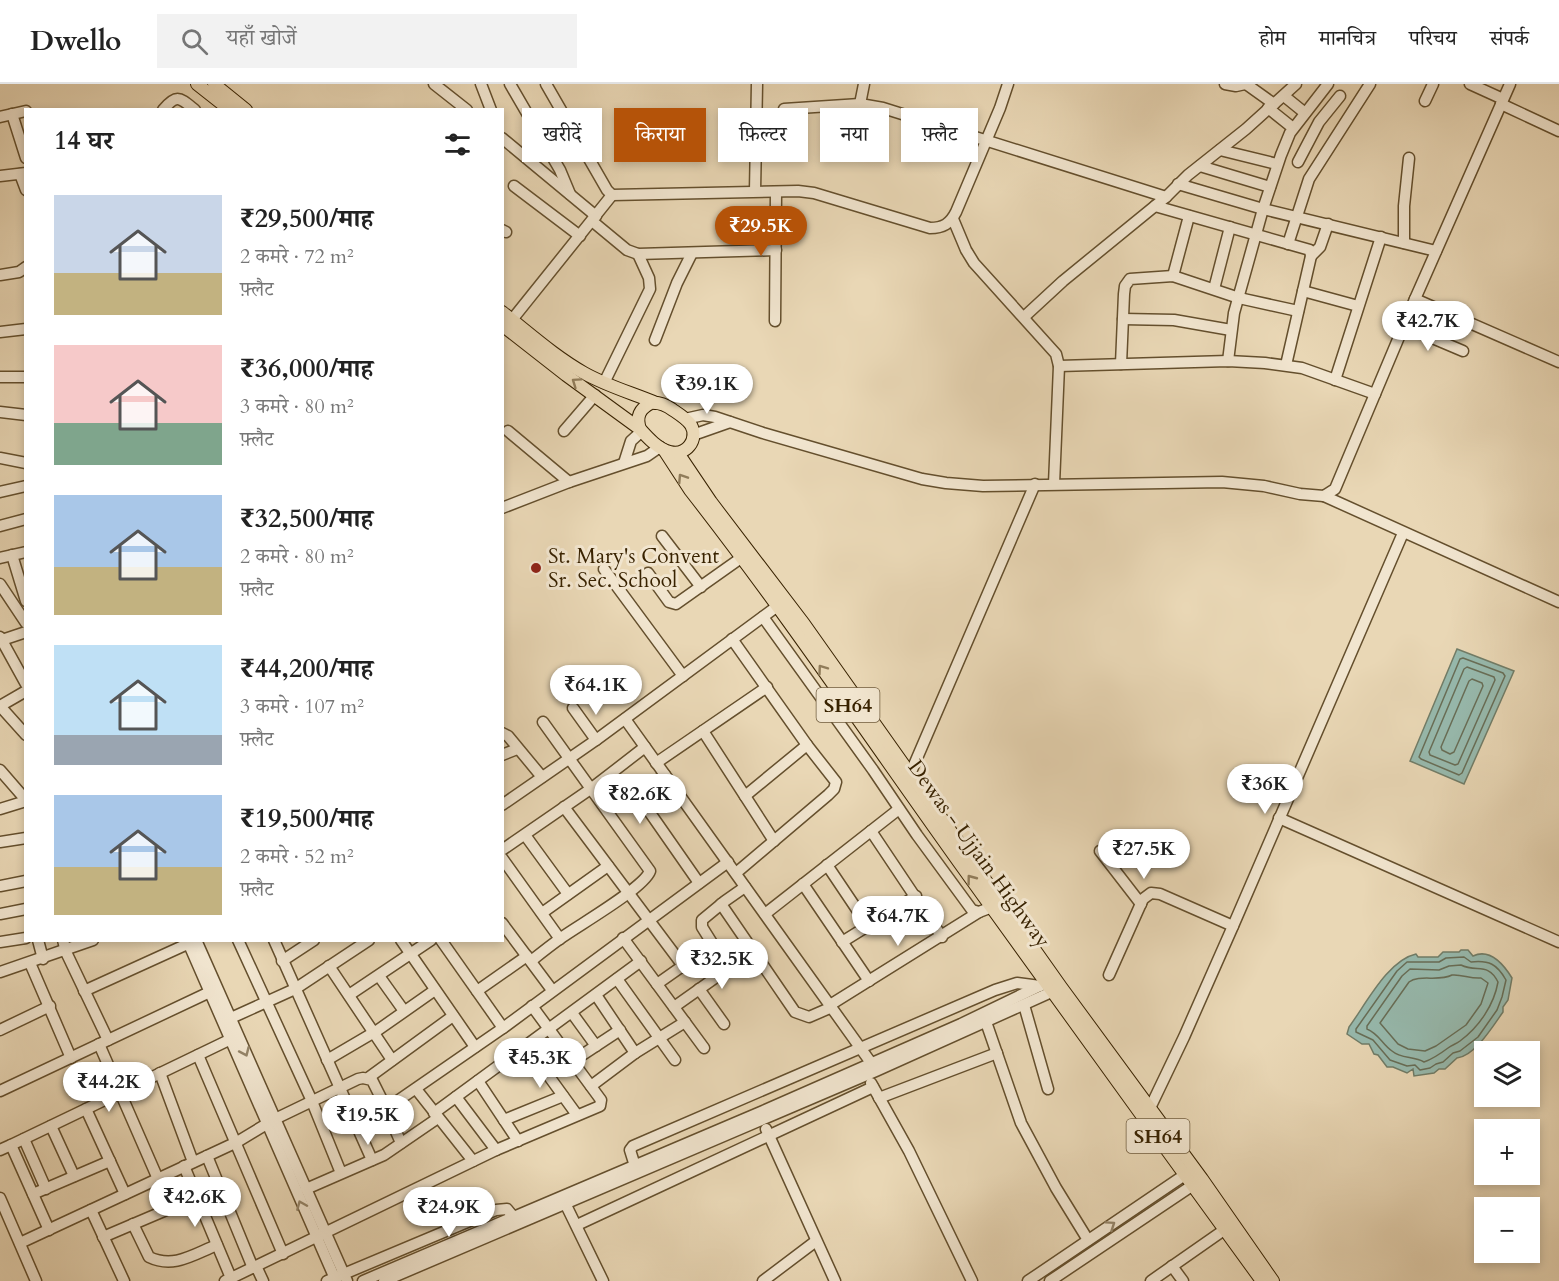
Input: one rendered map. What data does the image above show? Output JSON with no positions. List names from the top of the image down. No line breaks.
{"streets":{"main road":["SH64","Dewas - Ujjain Highway"]},"places":["St. Mary's Convent Sr. Sec. School"],"page":{"header":"Dwello","search":"यहाँ खोजें","nav":["होम","मानचित्र","परिचय","संपर्क"],"chip":["खरीदें","किराया","फ़िल्टर","नया","फ़्लैट"],"heading":"14 घर","list":[{"name":"₹29,500/माह","note":"2 कमरे · 72 m² · फ़्लैट"},{"name":"₹36,000/माह","note":"3 कमरे · 80 m² · फ़्लैट"},{"name":"₹32,500/माह","note":"2 कमरे · 80 m² · फ़्लैट"},{"name":"₹44,200/माह","note":"3 कमरे · 107 m² · फ़्लैट"},{"name":"₹19,500/माह","note":"2 कमरे · 52 m² · फ़्लैट"}],"price":["₹29.5K","₹42.7K","₹39.1K","₹64.1K","₹36K","₹82.6K","₹27.5K","₹64.7K","₹32.5K","₹45.3K","₹44.2K","₹19.5K","₹42.6K","₹24.9K"],"map_buttons":["+","−"]}}
